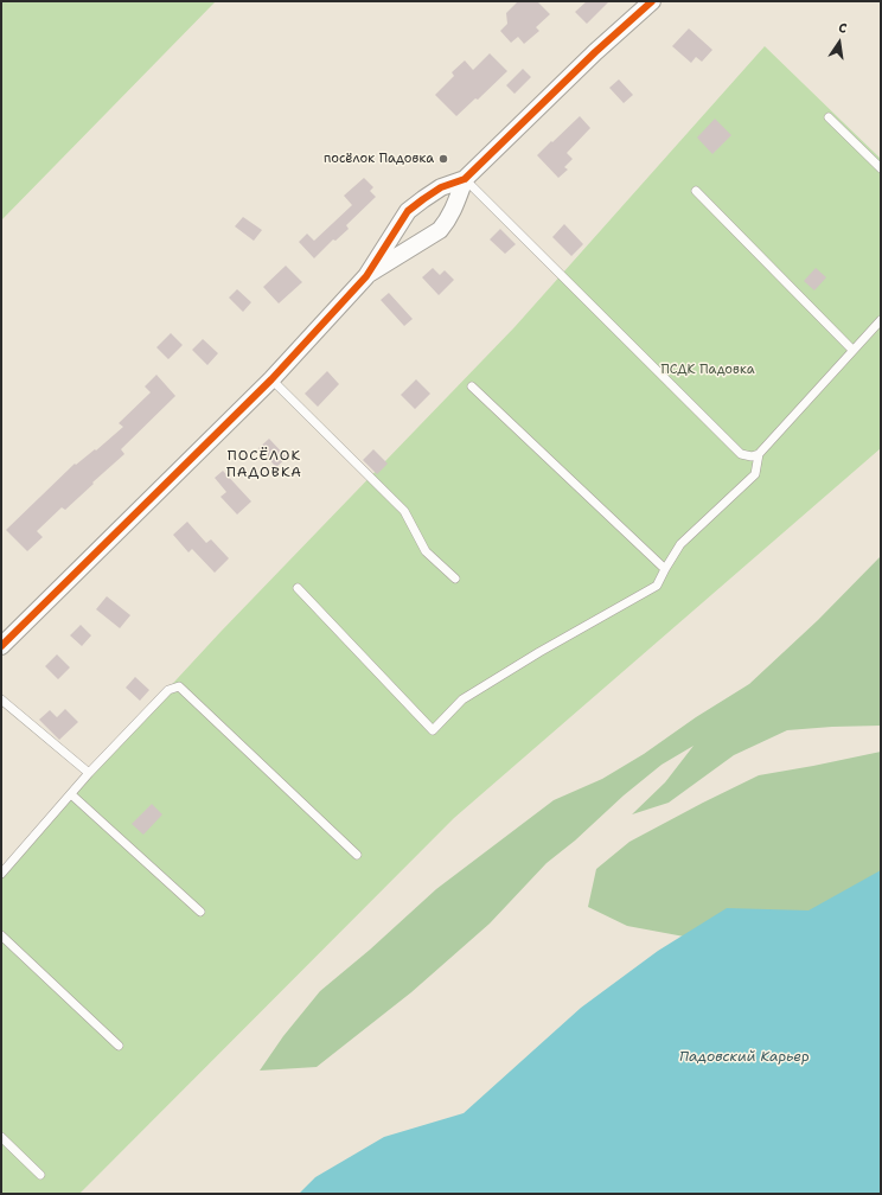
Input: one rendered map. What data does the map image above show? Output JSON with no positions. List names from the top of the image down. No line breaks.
{"districts":["ПОСЁЛОК ПАДОВКА"],"water":["Падовский Карьер"],"parks":["ПСДК Падовка"],"places":["посёлок Падовка"],"north":"top"}
